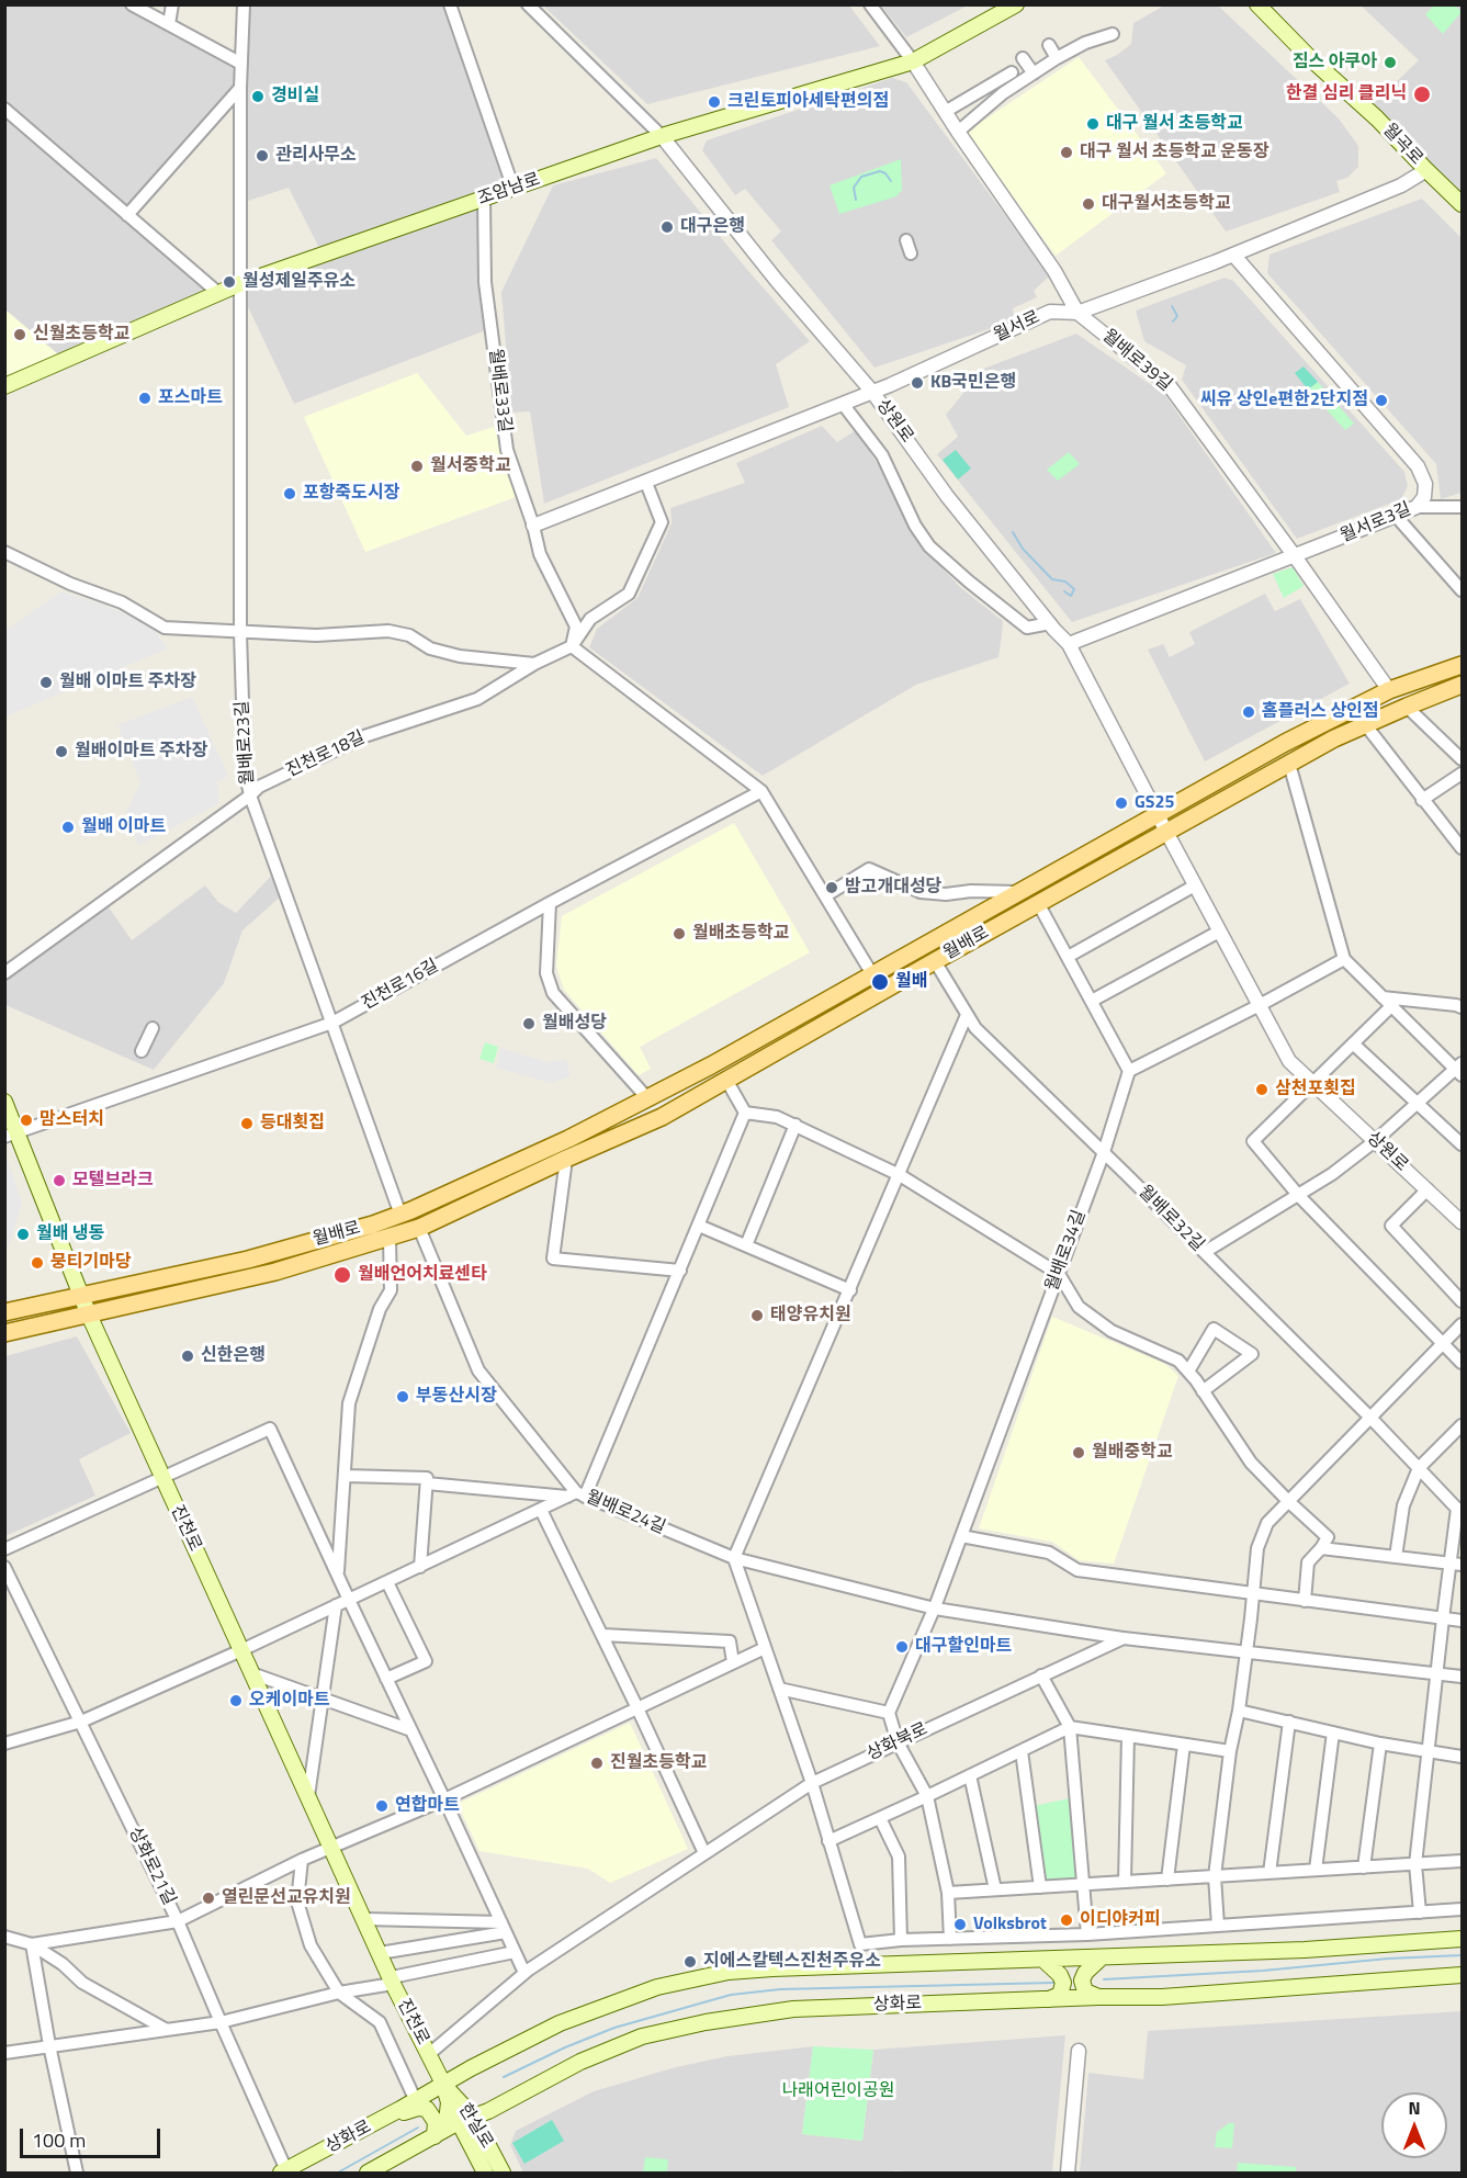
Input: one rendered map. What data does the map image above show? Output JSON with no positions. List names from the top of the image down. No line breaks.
{"streets":{"main road":["월곡로","조암남로","월배로","진천로","상화로","한실로"],"street":["월서로","월배로39길","월배로33길","상원로","월서로3길","월배로23길","진천로18길","진천로16길","월배로32길","월배로34길","월배로24길","상화북로","상화로21길"]},"crossings":[["월곡로","월서로"],["조암남로","월배로39길"],["조암남로","월배로33길"],["조암남로","상원로"],["조암남로","월배로23길"],["월서로","월배로39길"],["월서로","월배로33길"],["월서로","상원로"],["월서로","월서로3길"],["월배로39길","월서로3길"],["월배로39길","월배로"],["월배로33길","진천로18길"],["상원로","월서로3길"],["상원로","월배로"],["월배로23길","진천로18길"],["월배로23길","월배로"],["월배로23길","진천로16길"],["월배로","월배로32길"],["월배로","월배로24길"],["월배로","진천로"],["진천로16길","진천로"],["월배로32길","월배로34길"],["월배로34길","월배로24길"],["월배로24길","상화북로"],["진천로","상화북로"],["진천로","상화로"],["진천로","한실로"],["상화로21길","상화로"],["상화로","한실로"]],"parks":["나래어린이공원"],"places":["짐스 아쿠아","한결 심리 클리닉","경비실","크린토피아세탁편의점","대구 월서 초등학교","대구 월서 초등학교 운동장","관리사무소","대구월서초등학교","대구은행","월성제일주유소","신월초등학교","KB국민은행","포스마트","씨유 상인e편한2단지점","월서중학교","포항죽도시장","월배 이마트 주차장","홈플러스 상인점","월배이마트 주차장","GS25","월배 이마트","밤고개대성당","월배초등학교","월배","월배성당","삼천포횟집","맘스터치","등대횟집","모텔브라크","월배 냉동","뭉티기마당","월배언어치료센타","태양유치원","신한은행","부동산시장","월배중학교","대구할인마트","오케이마트","진월초등학교","연합마트","열린문선교유치원","이디야커피","Volksbrot","지에스칼텍스진천주유소"],"scale_bar":"100 m","north":"top"}
